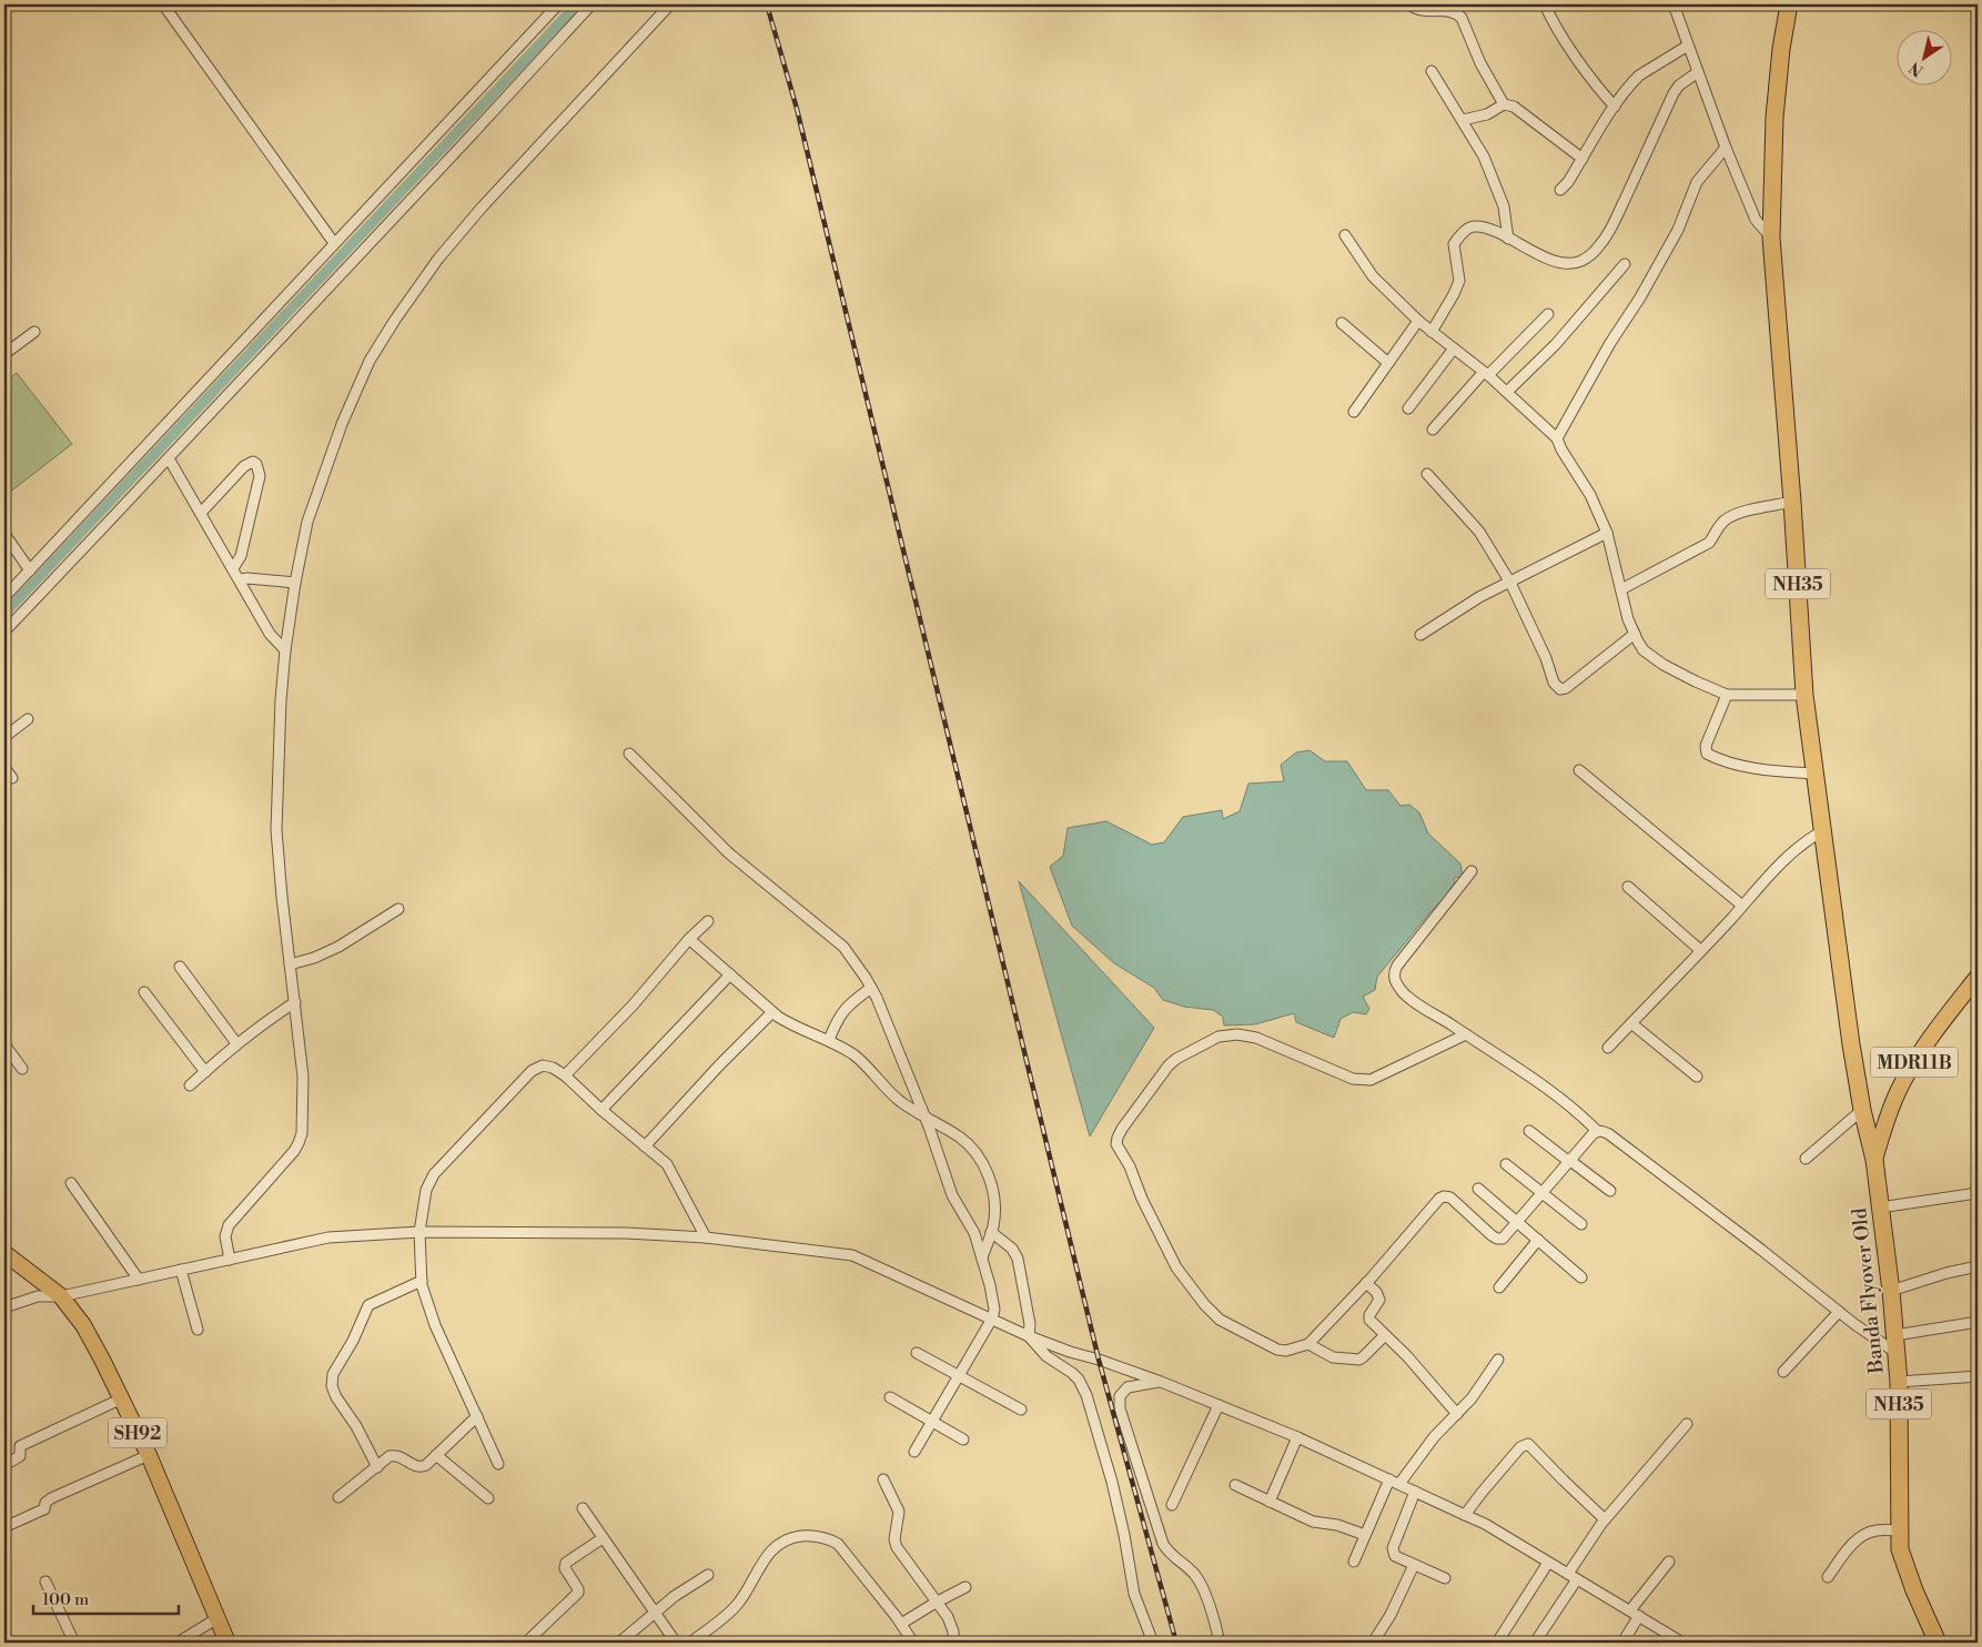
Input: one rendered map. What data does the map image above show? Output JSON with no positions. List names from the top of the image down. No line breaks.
{"streets":{"highway":["NH35","Banda Flyover Old"],"main road":["MDR11B","SH92"]},"crossings":[["NH35","MDR11B"],["NH35","Banda Flyover Old"],["MDR11B","Banda Flyover Old"]],"scale_bar":"100 m","north":"bottom left"}
